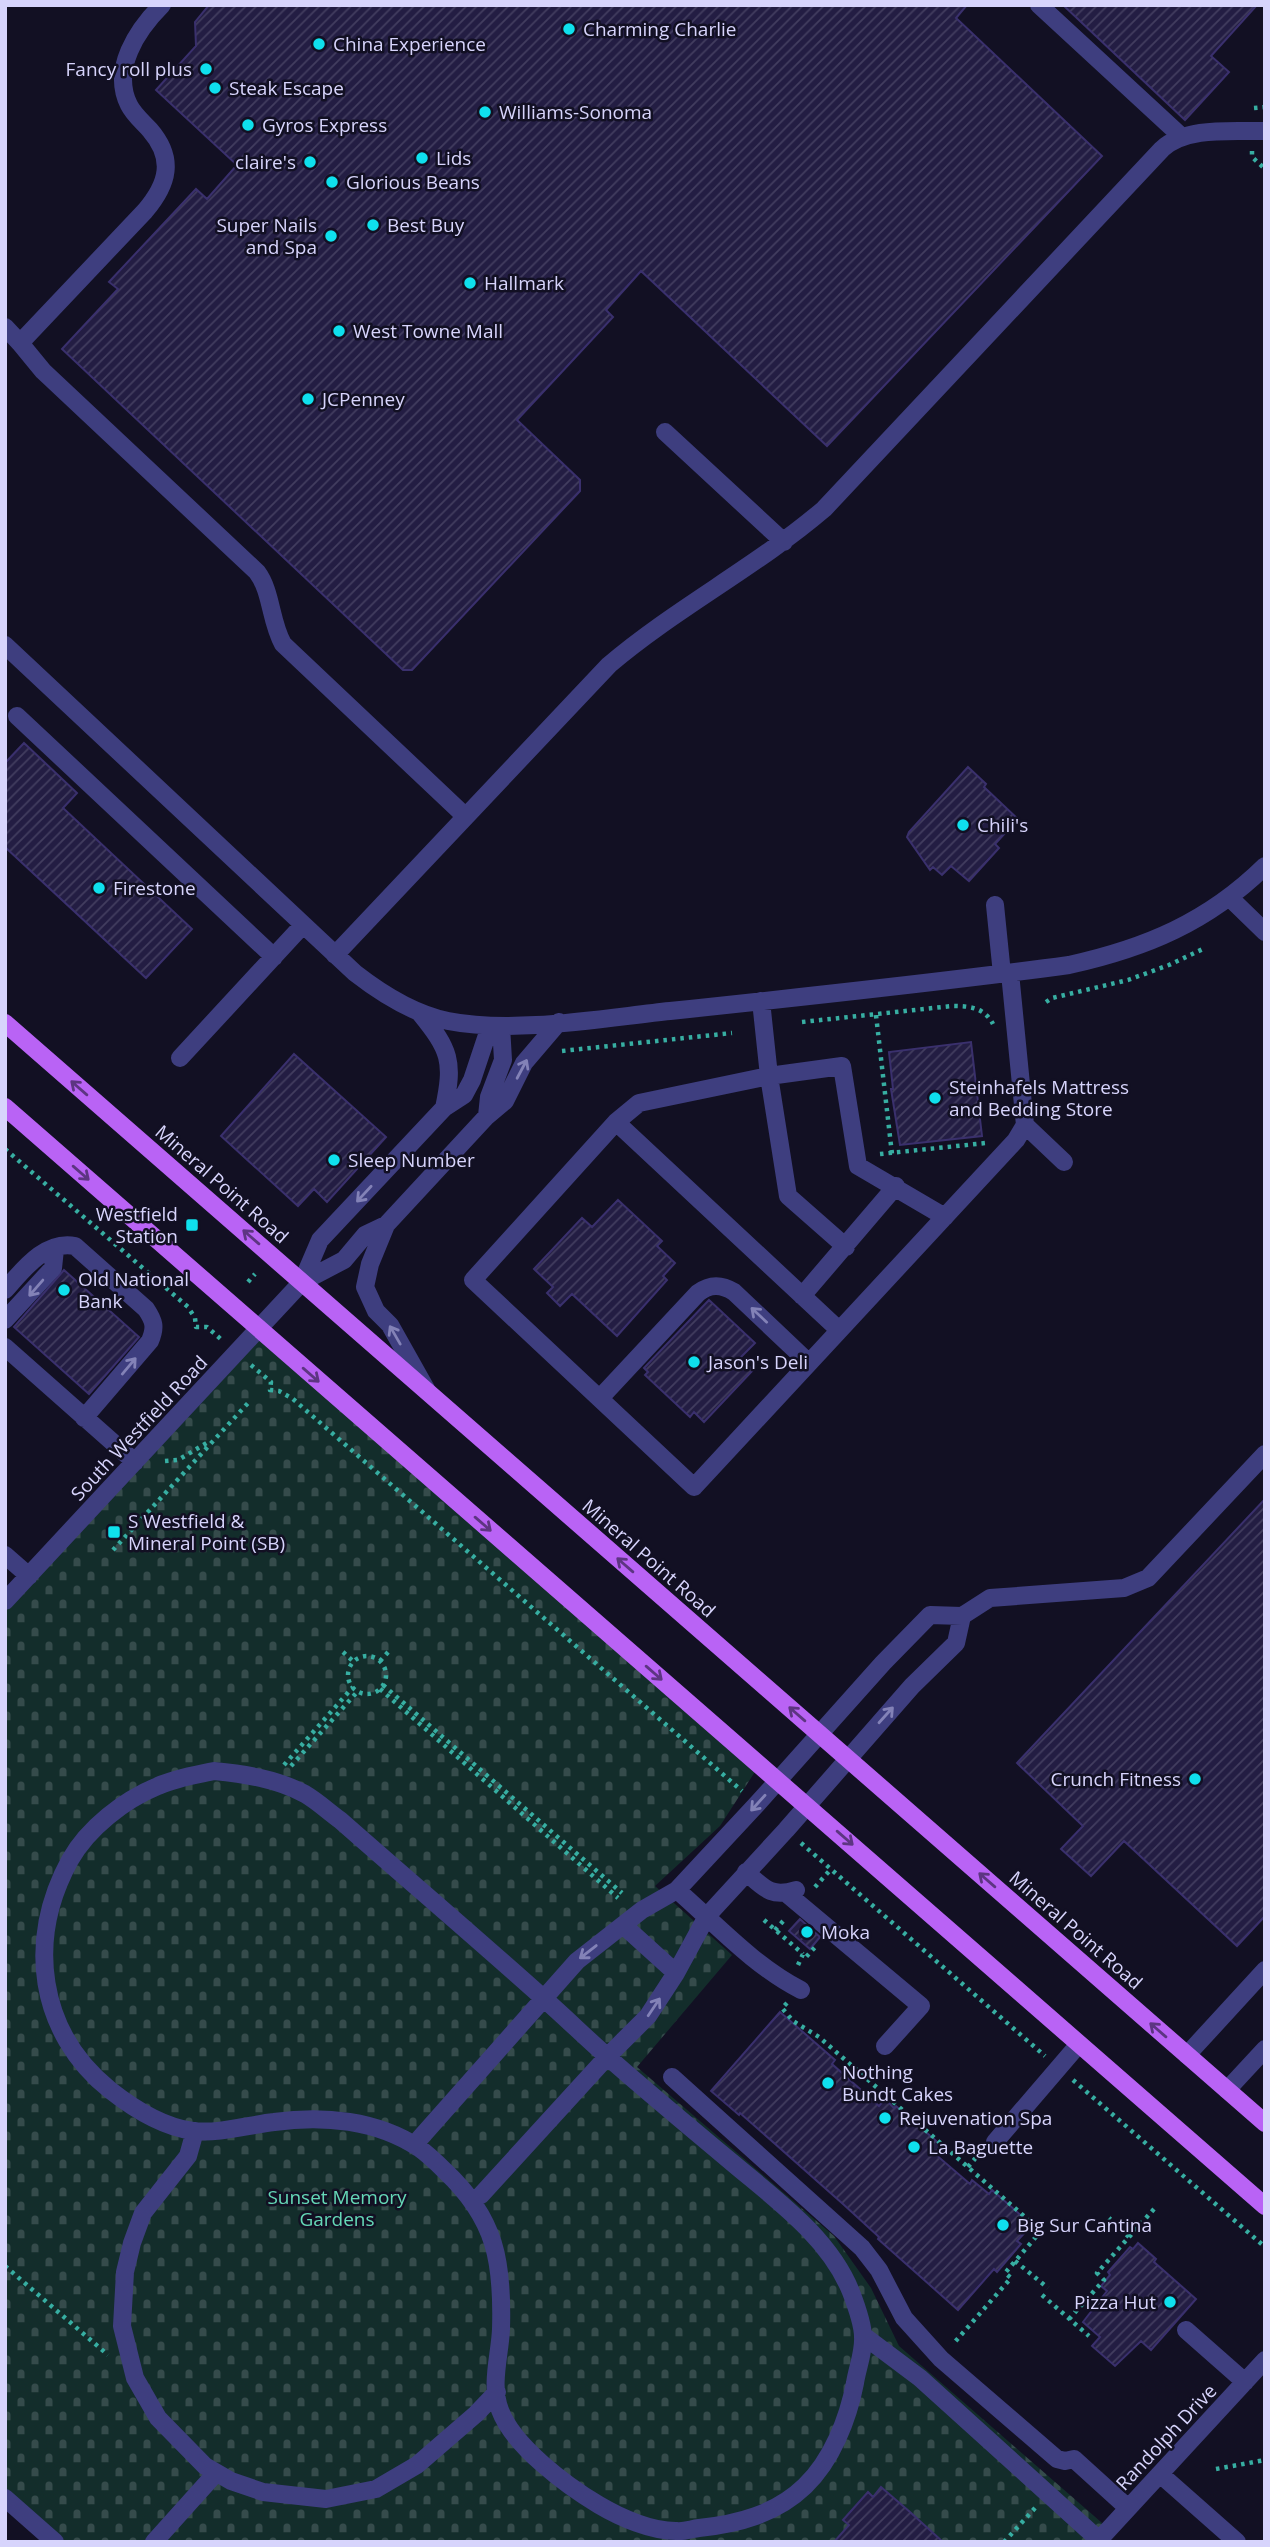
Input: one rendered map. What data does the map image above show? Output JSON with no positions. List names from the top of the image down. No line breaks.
{"streets":{"main road":["Mineral Point Road"],"street":["South Westfield Road","Randolph Drive"]},"crossings":[["Mineral Point Road","South Westfield Road"]],"parks":["Sunset Memory Gardens"],"places":{"other":["Charming Charlie","China Experience","Fancy roll plus","Steak Escape","Williams-Sonoma","Gyros Express","Lids","claire's","Glorious Beans","Best Buy","Super Nails and Spa","Hallmark","West Towne Mall","JCPenney","Chili's","Firestone","Steinhafels Mattress and Bedding Store","Sleep Number","Old National Bank","Jason's Deli","Crunch Fitness","Moka","Nothing Bundt Cakes","Rejuvenation Spa","La Baguette","Big Sur Cantina","Pizza Hut"],"transit":["Westfield Station","S Westfield & Mineral Point (SB)"]}}
